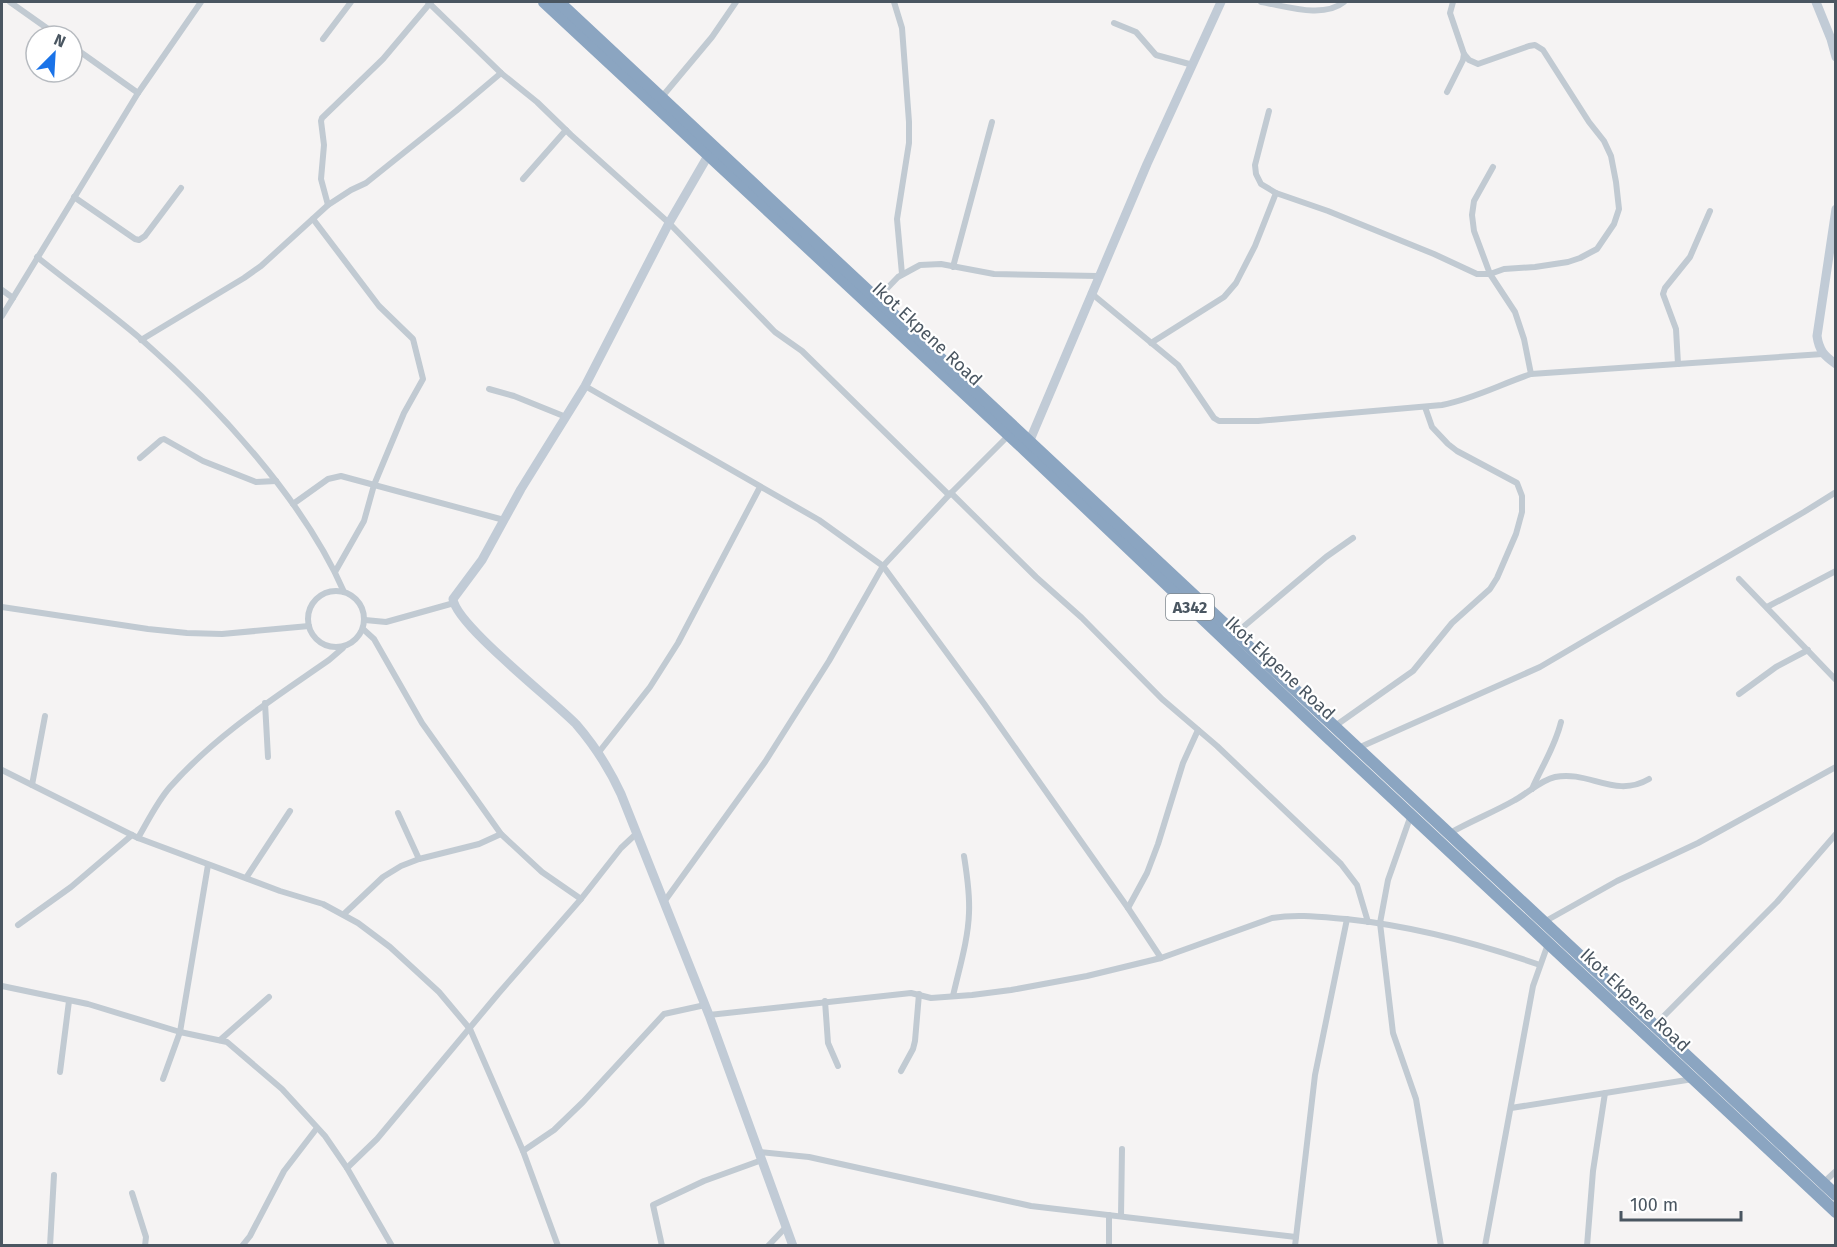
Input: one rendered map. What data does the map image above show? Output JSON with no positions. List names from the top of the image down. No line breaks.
{"streets":{"highway":["Ikot Ekpene Road","A342"]},"scale_bar":"100 m","north":"top right"}
